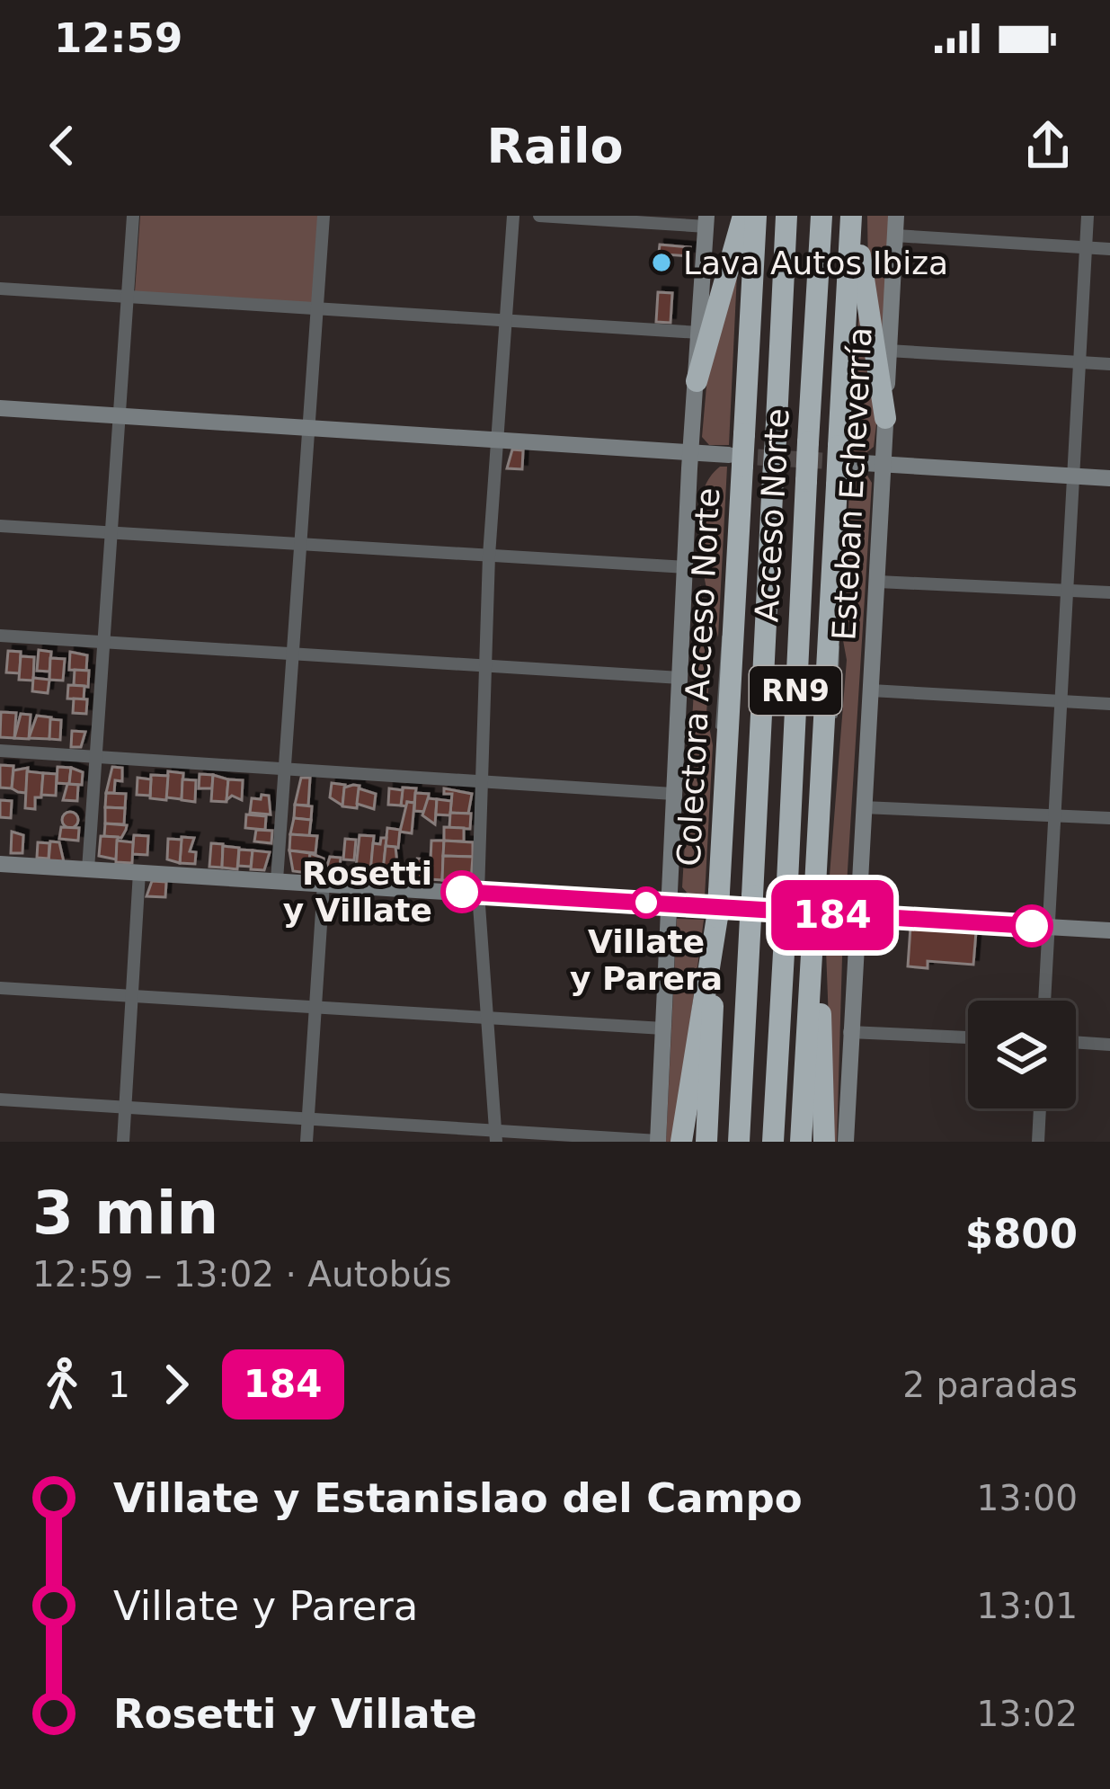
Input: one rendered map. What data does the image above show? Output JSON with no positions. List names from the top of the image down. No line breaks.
{"streets":{"highway":["Acceso Norte","Colectora Acceso Norte","RN9"],"street":["Esteban Echeverría"]},"places":["Lava Autos Ibiza","Rosetti y Villate","Villate y Parera"],"lines":["bus line 184"],"page":{"status":"12:59","header":"Railo","on_map":"184","heading":["3 min","12:59 – 13:02 · Autobús","$800"],"legs":["1","184","2 paradas"],"list":[{"name":"Villate y Estanislao del Campo","value":"13:00"},{"name":"Villate y Parera","value":"13:01"},{"name":"Rosetti y Villate","value":"13:02"}]}}
